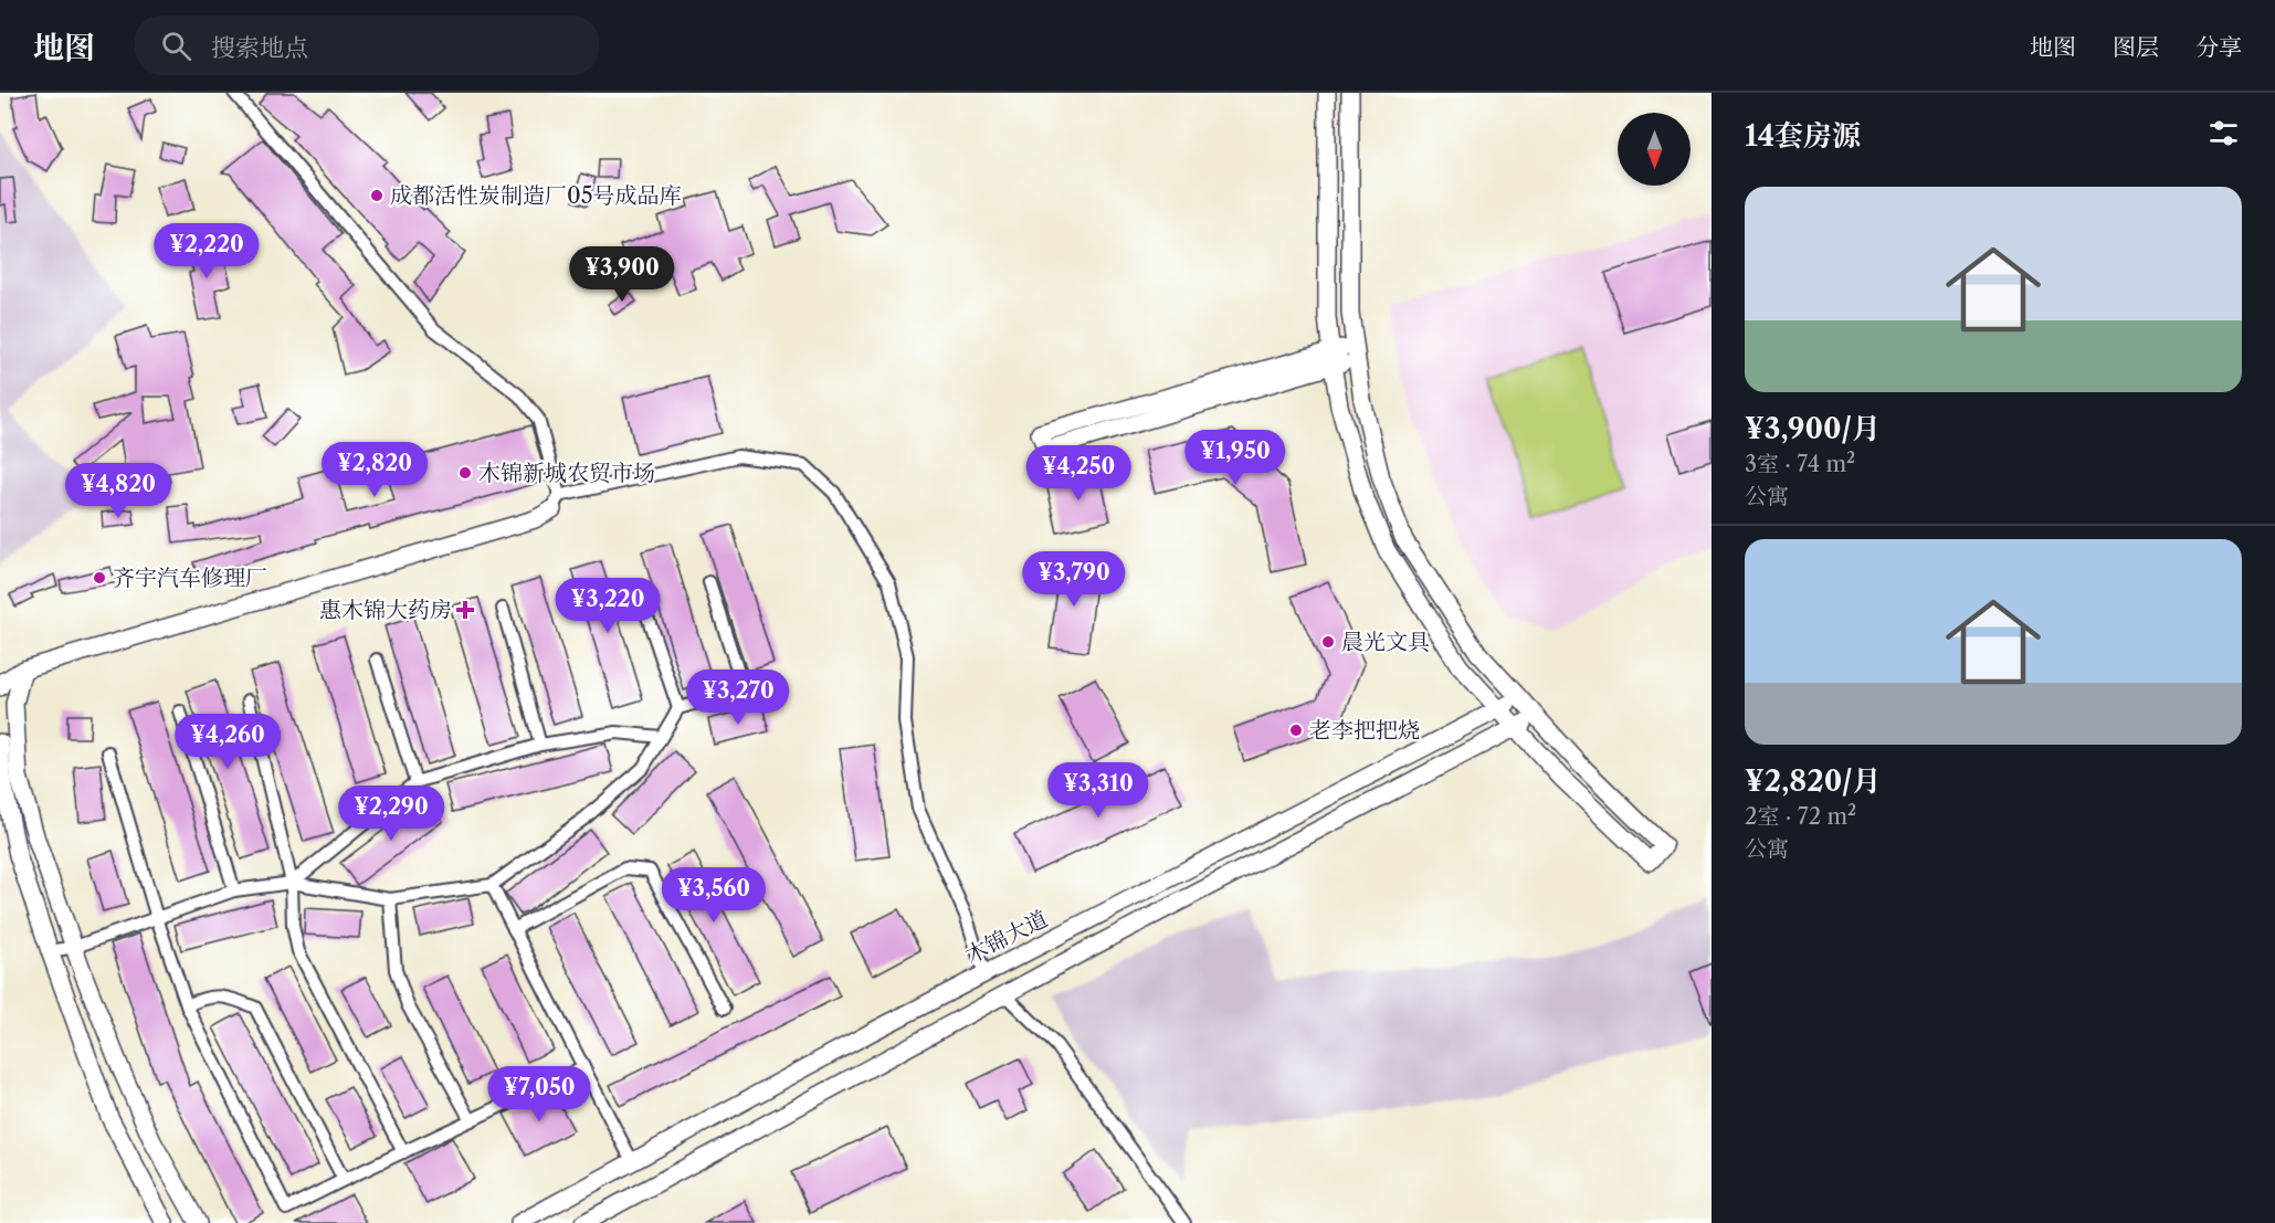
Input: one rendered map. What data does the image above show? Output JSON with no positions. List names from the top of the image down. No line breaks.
{"streets":{"street":["木锦大道"]},"places":{"other":["成都活性炭制造厂05号成品库","木锦新城农贸市场","齐宇汽车修理厂","晨光文具","老李把把烧"],"health":["惠木锦大药房"]},"north":"bottom","page":{"header":"地图","search":"搜索地点","nav":["地图","图层","分享"],"heading":"14套房源","list":[{"name":"¥3,900/月","note":"3室 · 74 m² · 公寓"},{"name":"¥2,820/月","note":"2室 · 72 m² · 公寓"}],"price":["¥2,220","¥3,900","¥1,950","¥2,820","¥4,250","¥4,820","¥3,790","¥3,220","¥3,270","¥4,260","¥3,310","¥2,290","¥3,560","¥7,050"]}}
